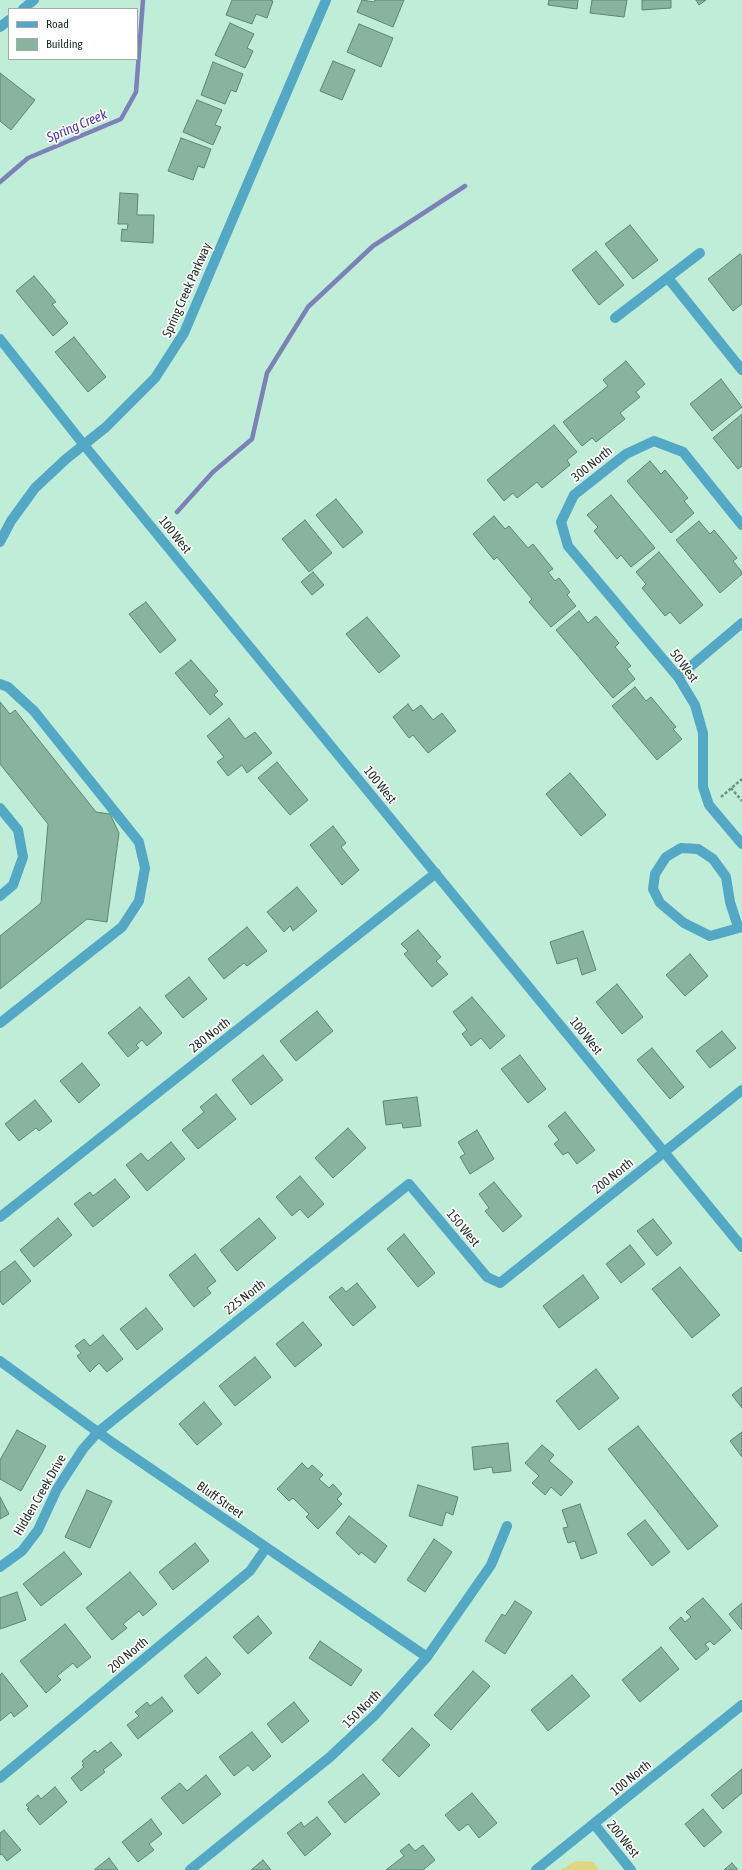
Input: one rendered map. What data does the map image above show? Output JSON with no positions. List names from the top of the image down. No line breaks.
{"streets":{"street":["Spring Creek Parkway","300 North","100 West","50 West","280 North","200 North","150 West","225 North","Hidden Creek Drive","Bluff Street","150 North","100 North","200 West"]},"crossings":[["Spring Creek Parkway","100 West"],["300 North","50 West"],["100 West","280 North"],["100 West","200 North"],["200 North","150 West"],["200 North","Bluff Street"],["150 West","225 North"],["225 North","Hidden Creek Drive"],["225 North","Bluff Street"],["Hidden Creek Drive","Bluff Street"],["Bluff Street","150 North"],["100 North","200 West"]],"water":["Spring Creek"],"legend":["Road","Building"]}
